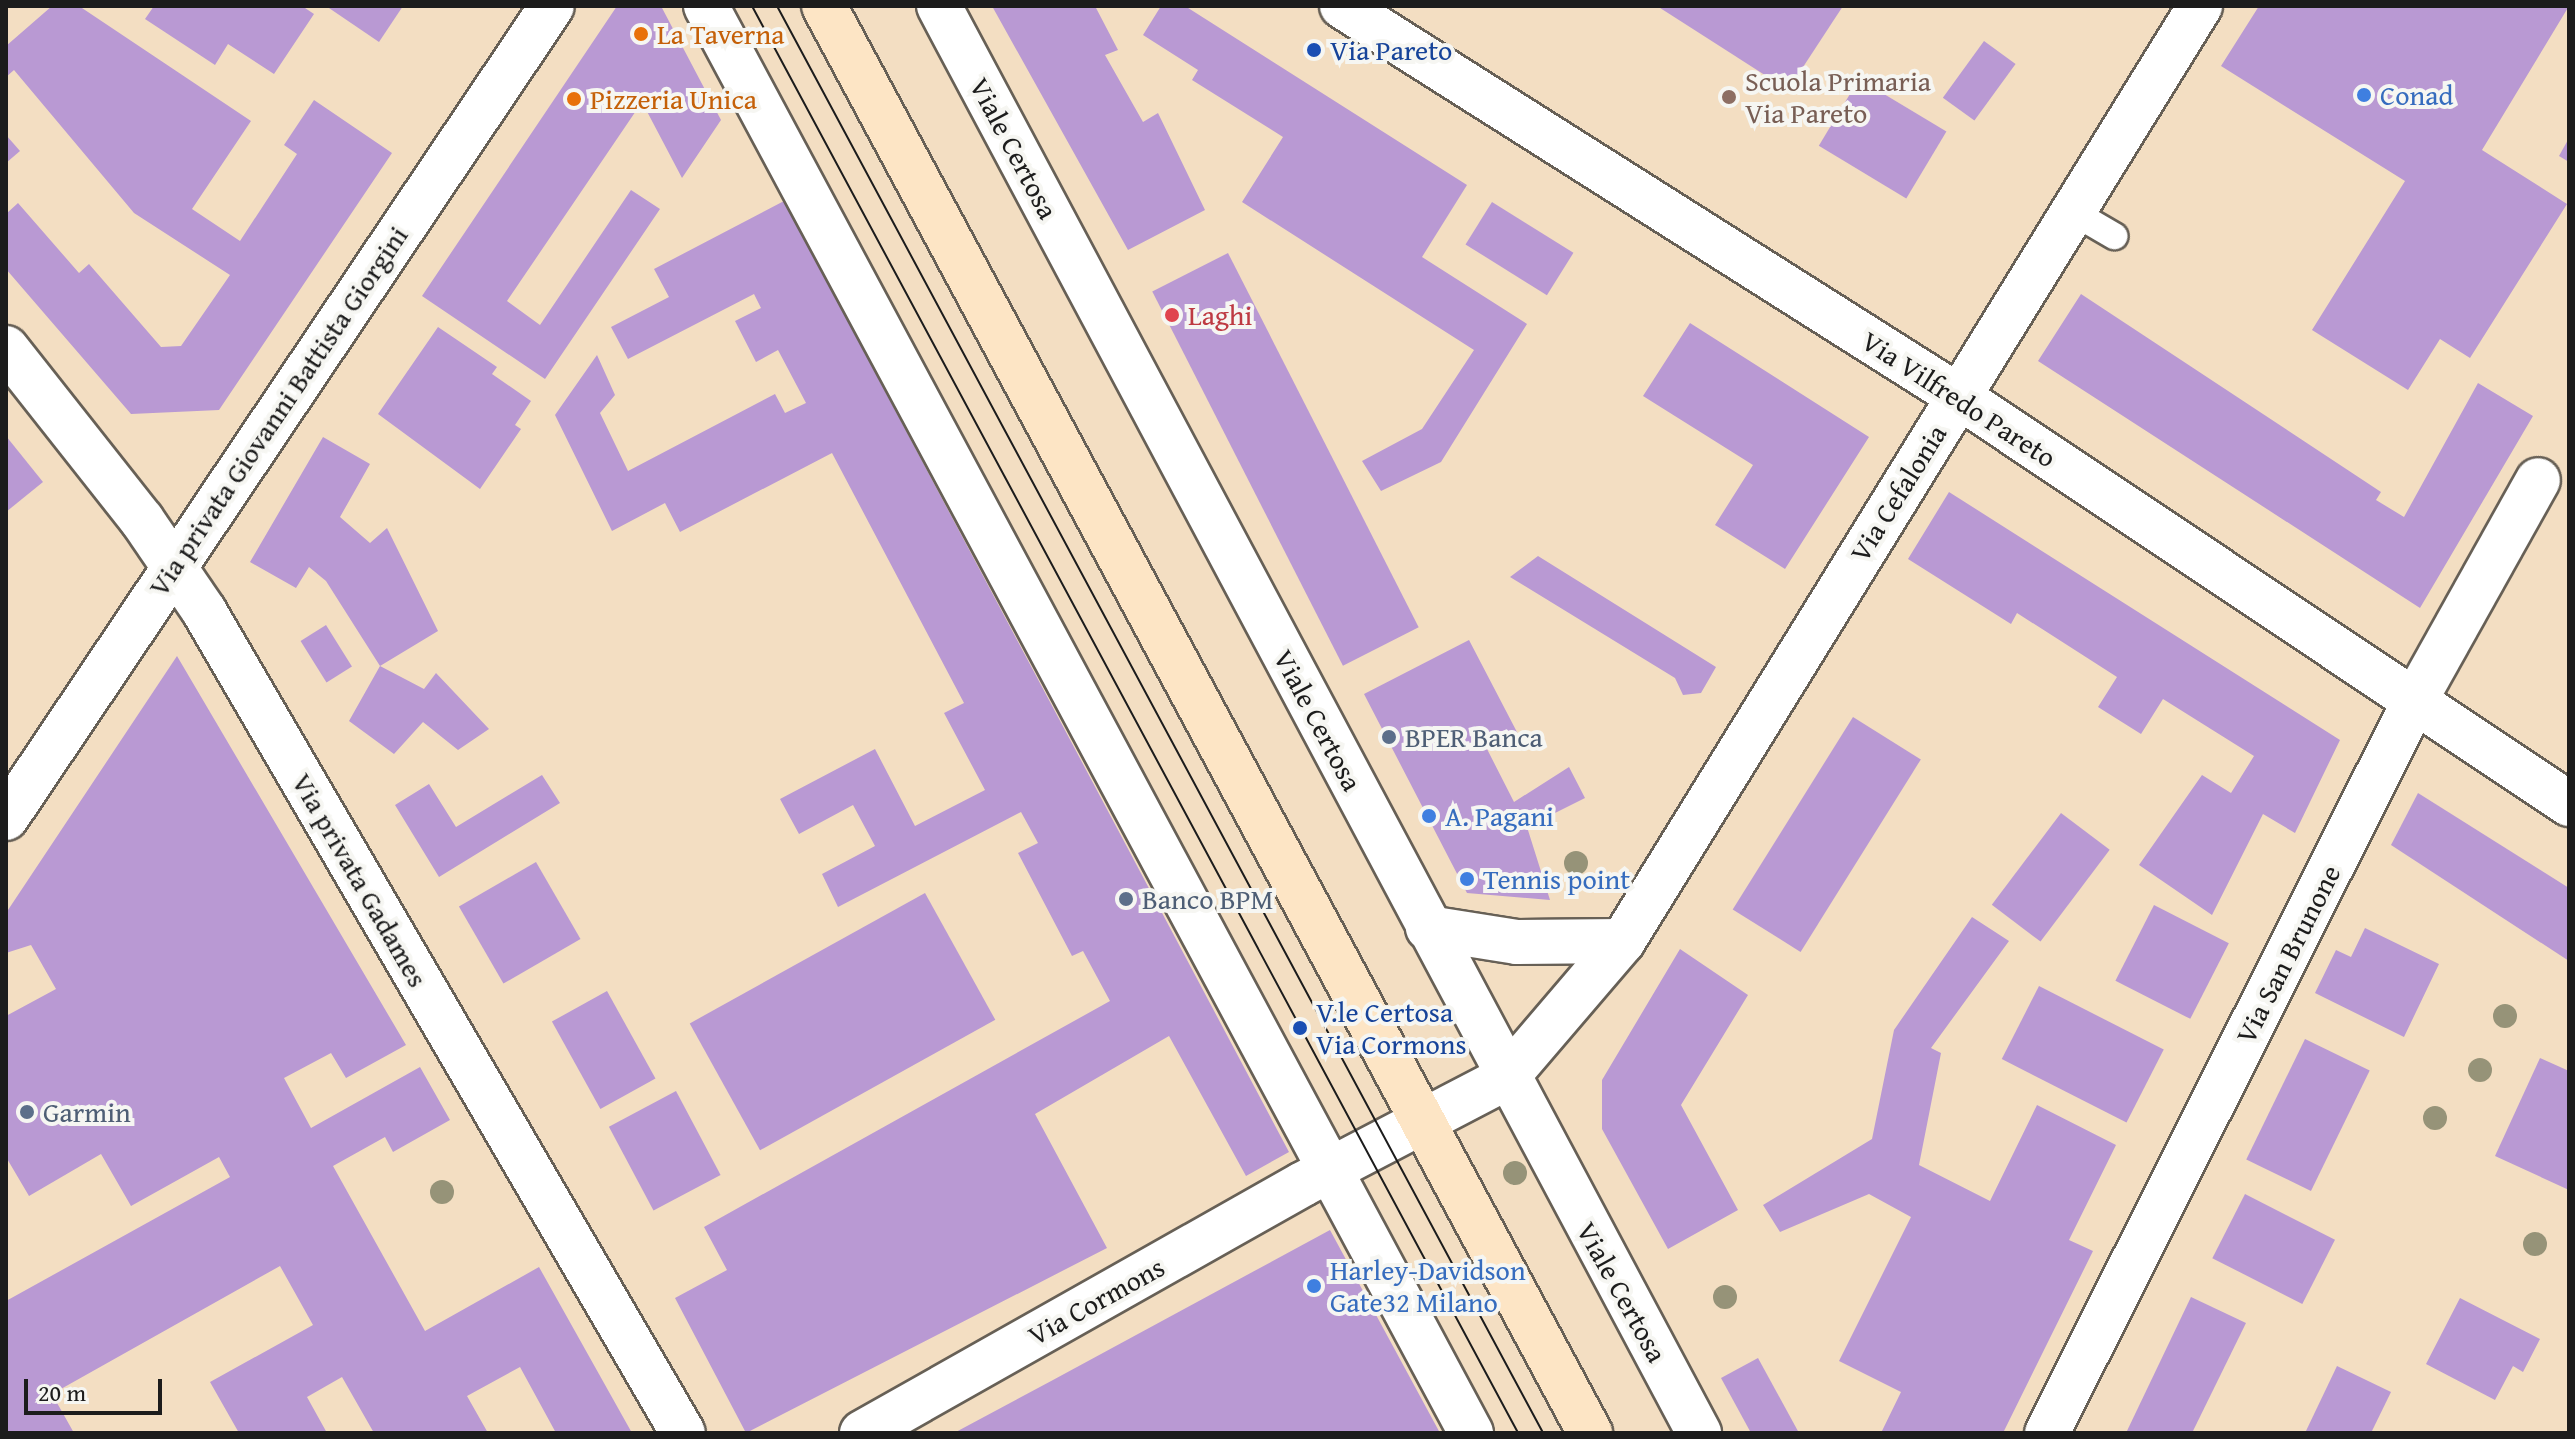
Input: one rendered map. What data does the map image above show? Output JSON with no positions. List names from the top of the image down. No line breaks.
{"streets":{"street":["Viale Certosa","Via Vilfredo Pareto","Via privata Giovanni Battista Giorgini","Via Cefalonia","Via privata Gadames","Via San Brunone","Via Cormons"]},"crossings":[["Viale Certosa","Via Cefalonia"],["Via Vilfredo Pareto","Via Cefalonia"],["Via Vilfredo Pareto","Via San Brunone"],["Via privata Giovanni Battista Giorgini","Via privata Gadames"]],"places":["La Taverna","Via Pareto","Conad","Scuola Primaria Via Pareto","Pizzeria Unica","Laghi","BPER Banca","A. Pagani","Tennis point","Banco BPM","V.le Certosa Via Cormons","Garmin","Harley-Davidson Gate32 Milano"],"scale_bar":"20 m"}
